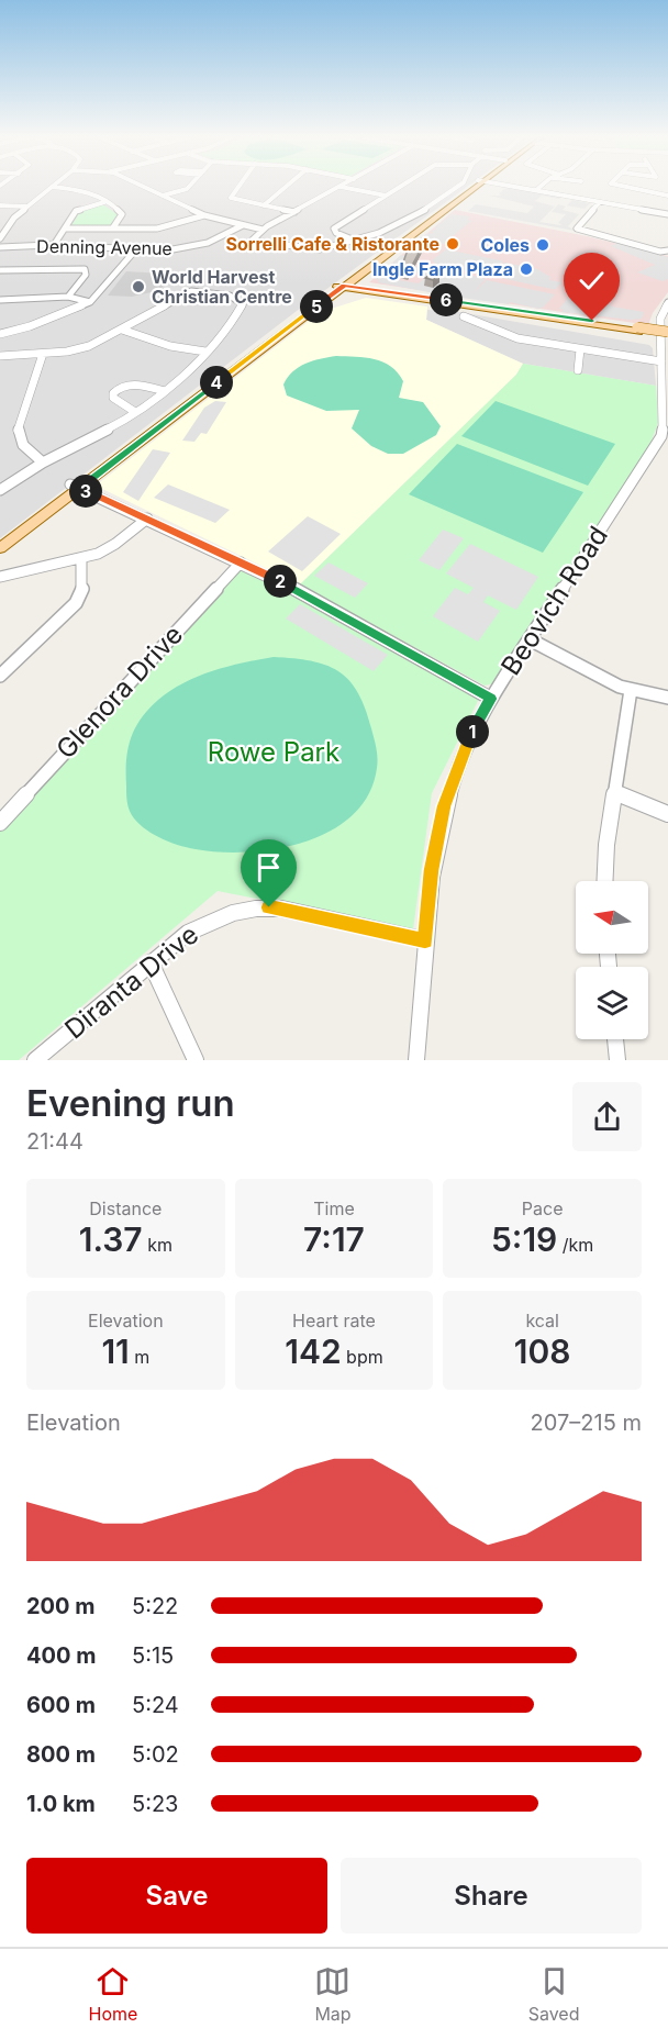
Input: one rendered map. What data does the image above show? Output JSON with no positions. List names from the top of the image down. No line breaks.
{"streets":{"street":["Denning Avenue","Beovich Road","Glenora Drive","Diranta Drive"]},"crossings":[["Beovich Road","Diranta Drive"]],"parks":["Rowe Park"],"places":["Sorrelli Cafe & Ristorante","Coles","Ingle Farm Plaza","World Harvest Christian Centre"],"north":"left","page":{"pins":["6","5","4","3","2","1"],"heading":["Evening run","21:44"],"stats":[["Distance","1.37 km"],["Time","7:17"],["Pace","5:19 /km"],["Elevation","11 m"],["Heart rate","142 bpm"],["kcal","108"]],"chart":["Elevation","207–215 m"],"list":[{"name":"200 m","note":"5:22"},{"name":"400 m","note":"5:15"},{"name":"600 m","note":"5:24"},{"name":"800 m","note":"5:02"},{"name":"1.0 km","note":"5:23"}],"buttons":["Save","Share"],"tabs":["Home","Map","Saved"]}}
